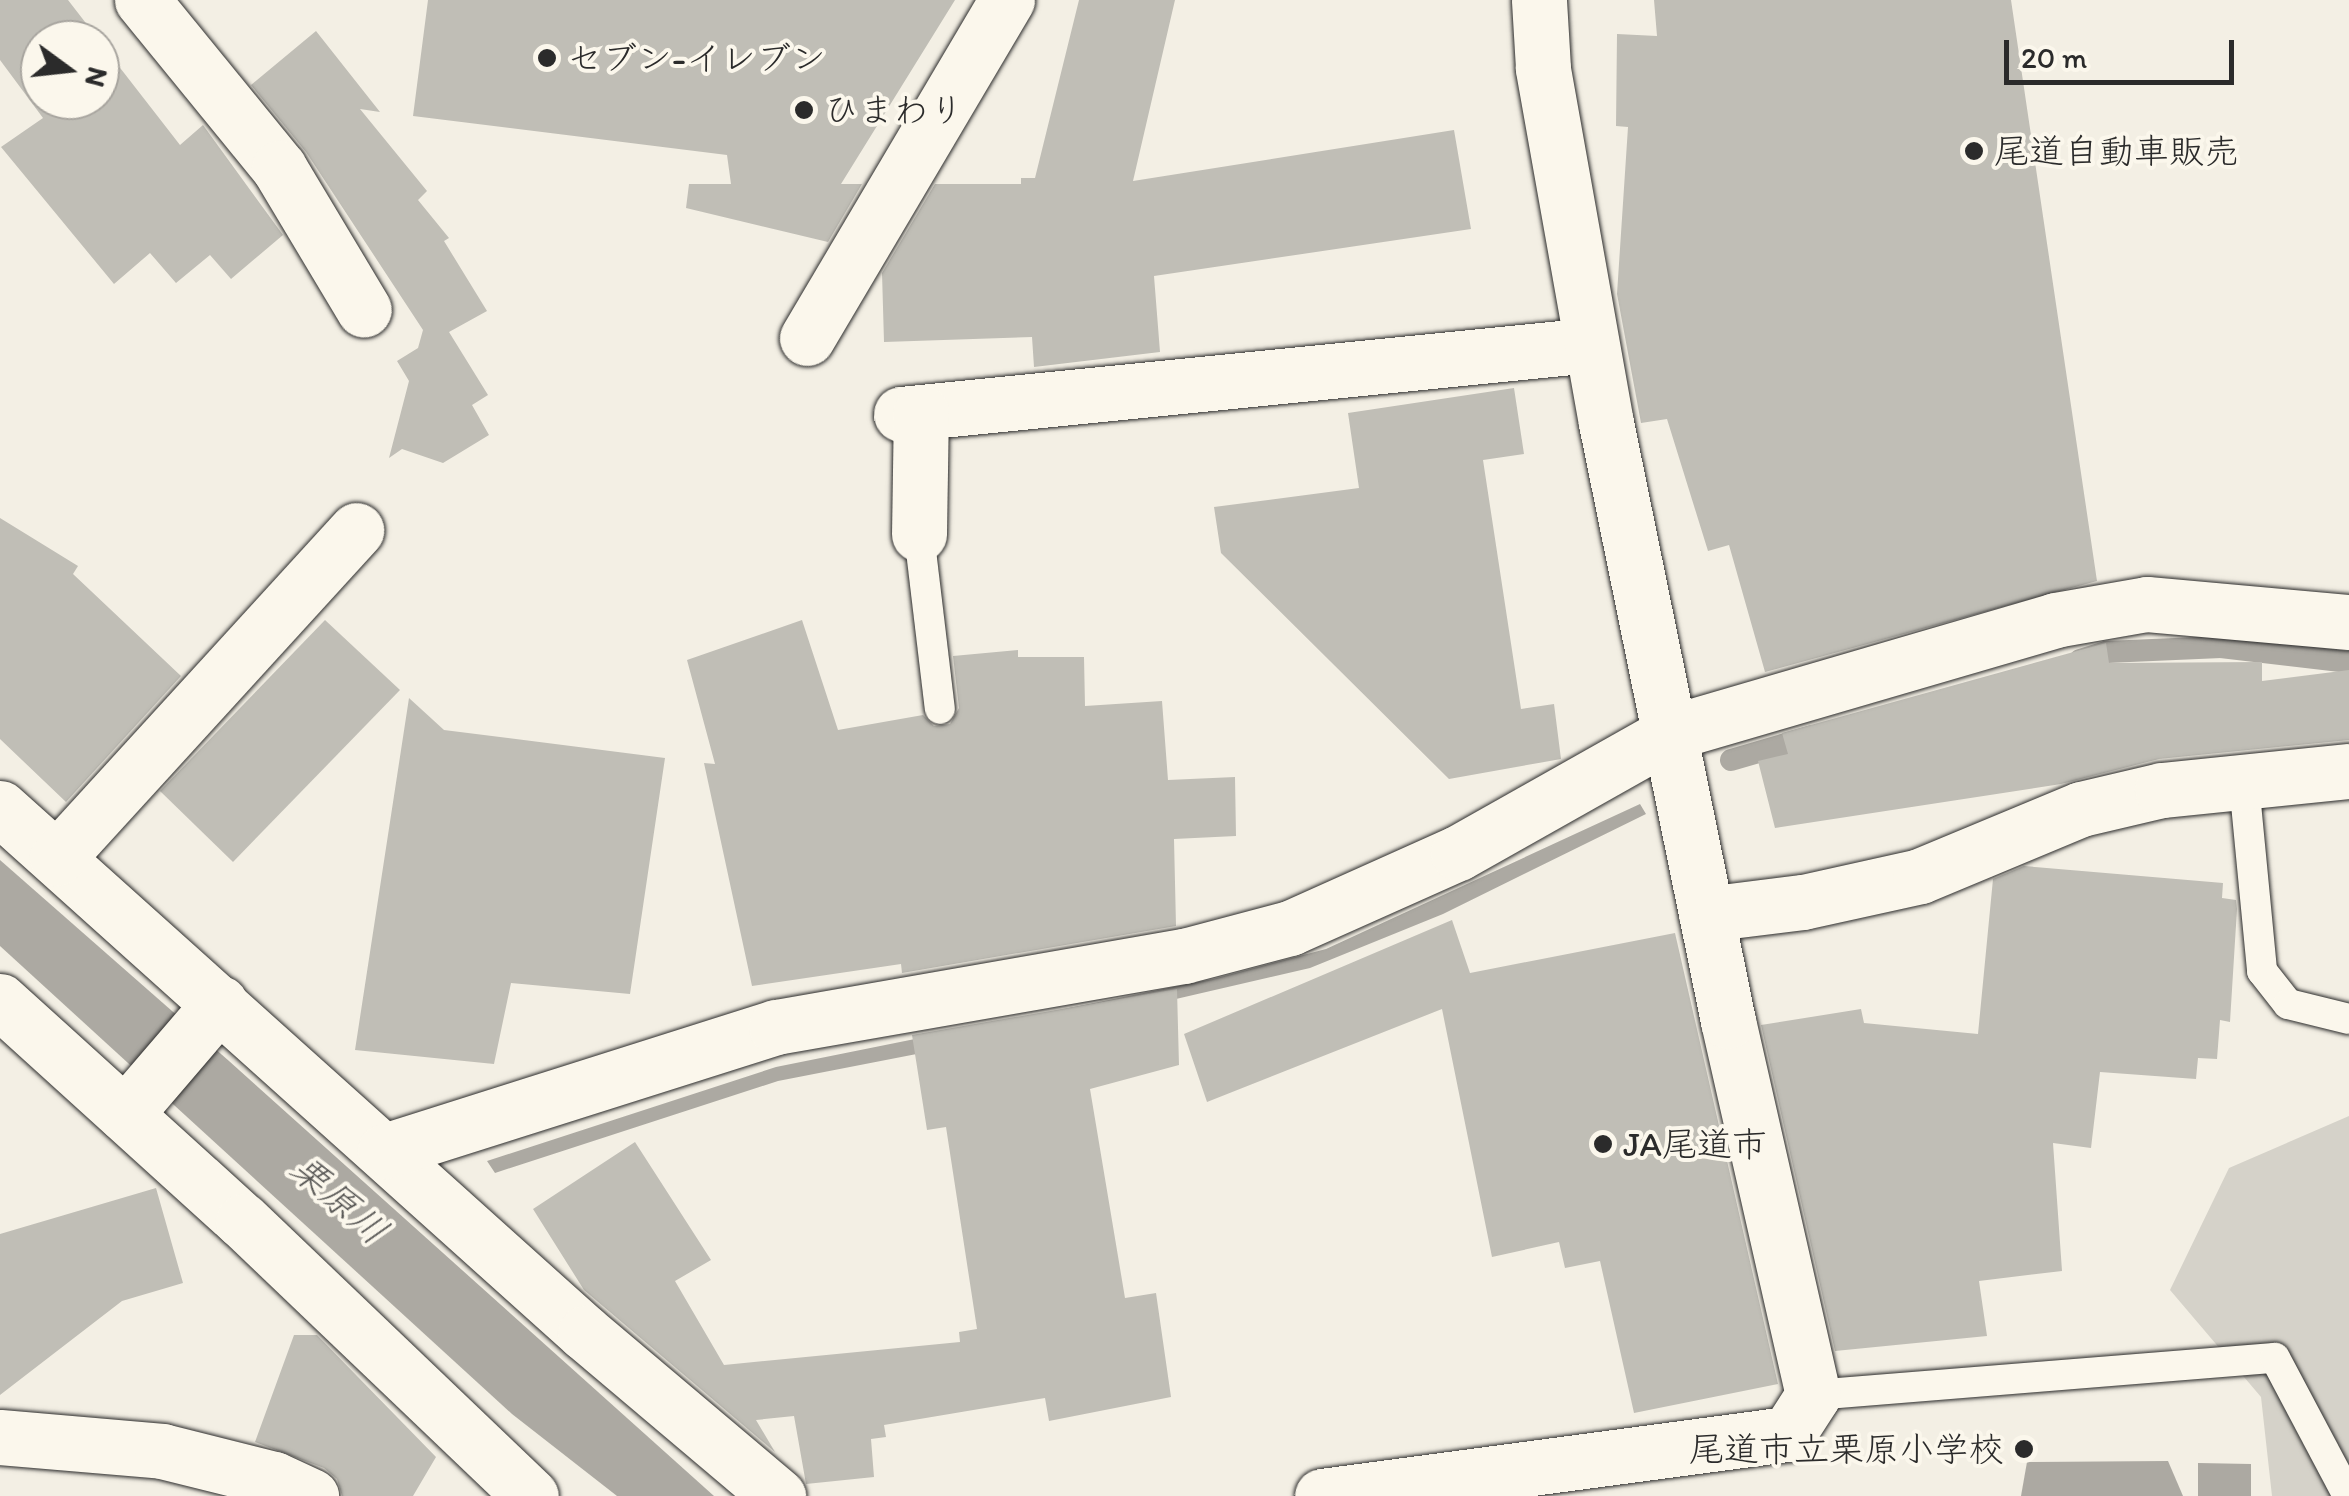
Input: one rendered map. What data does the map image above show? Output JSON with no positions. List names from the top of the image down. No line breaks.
{"water":["栗原川"],"places":["セブン-イレブン","ひまわり","尾道自動車販売","JA尾道市","尾道市立栗原小学校"],"scale_bar":"20 m","north":"right"}
